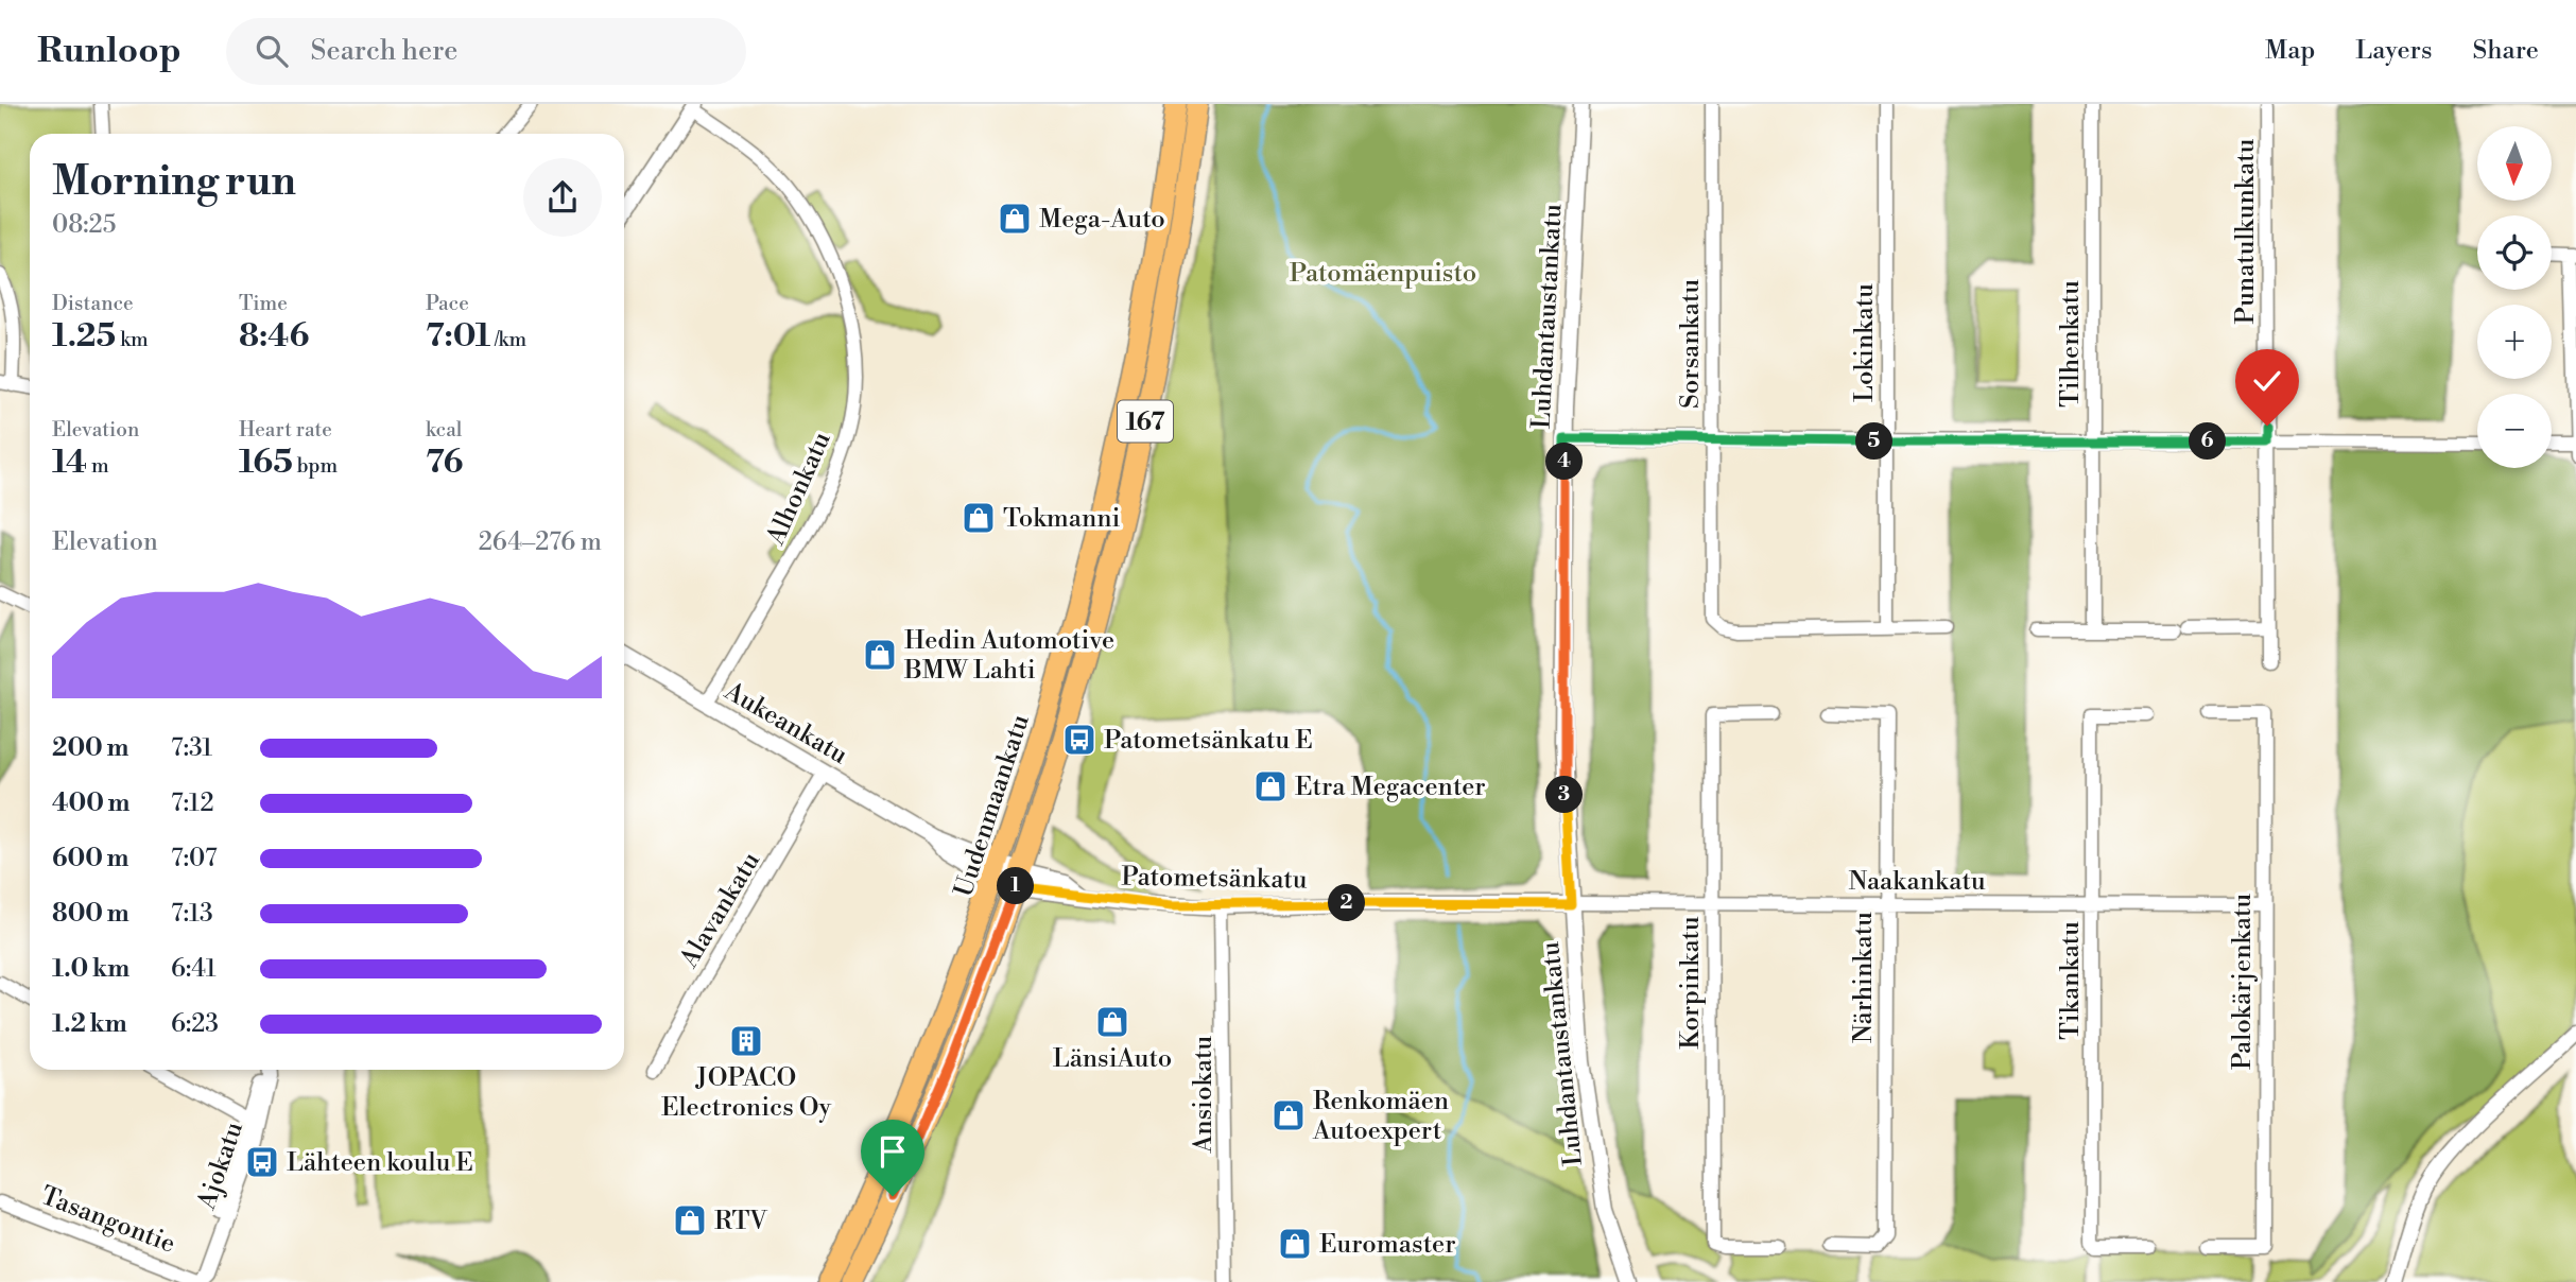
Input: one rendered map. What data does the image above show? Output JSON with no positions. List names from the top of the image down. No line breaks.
{"streets":{"main road":["167","Uudenmaankatu"],"street":["Punatulkunkatu","Luhdantaustankatu","Lokinkatu","Sorsankatu","Tilhenkatu","Alhonkatu","Aukeankatu","Patometsänkatu","Naakankatu","Alavankatu","Närhinkatu","Tikankatu","Palokärjenkatu","Korpinkatu","Ansiokatu","Ajokatu","Tasangontie"]},"crossings":[["Luhdantaustankatu","Patometsänkatu"],["Luhdantaustankatu","Naakankatu"],["Lokinkatu","Sorsankatu"],["Alhonkatu","Aukeankatu"],["Aukeankatu","Uudenmaankatu"],["Aukeankatu","Patometsänkatu"],["Aukeankatu","Alavankatu"],["Uudenmaankatu","Patometsänkatu"],["Patometsänkatu","Naakankatu"],["Patometsänkatu","Ansiokatu"],["Naakankatu","Närhinkatu"],["Naakankatu","Tikankatu"],["Naakankatu","Palokärjenkatu"],["Naakankatu","Korpinkatu"],["Ajokatu","Tasangontie"]],"parks":["Patomäenpuisto"],"places":{"shop":["Mega-Auto","Tokmanni","Hedin Automotive BMW Lahti","Etra Megacenter","LänsiAuto","Renkomäen Autoexpert","RTV","Euromaster"],"bus stop":["Patometsänkatu E","Lähteen koulu E"],"building":["JOPACO Electronics Oy"]},"north":"bottom","page":{"header":"Runloop","search":"Search here","nav":["Map","Layers","Share"],"map_buttons":["+","−"],"heading":["Morning run","08:25"],"stats":[["Distance","1.25 km"],["Time","8:46"],["Pace","7:01 /km"],["Elevation","14 m"],["Heart rate","165 bpm"],["kcal","76"]],"pins":["5","6","4","3","1","2"],"chart":["Elevation","264–276 m"],"list":[{"name":"200 m","note":"7:31"},{"name":"400 m","note":"7:12"},{"name":"600 m","note":"7:07"},{"name":"800 m","note":"7:13"},{"name":"1.0 km","note":"6:41"},{"name":"1.2 km","note":"6:23"}]}}
